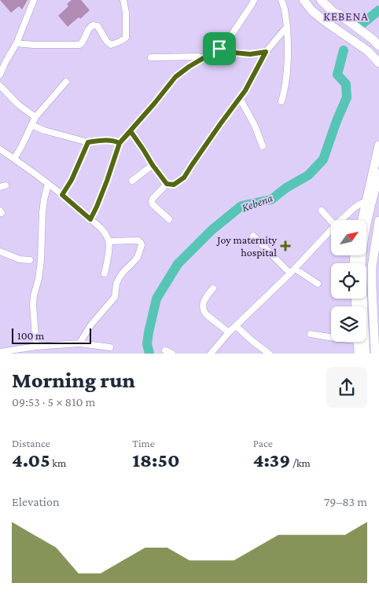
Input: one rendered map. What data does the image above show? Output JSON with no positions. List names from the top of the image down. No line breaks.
{"districts":["KEBENA"],"water":["Kebena"],"places":{"health":["Joy maternity hospital"]},"scale_bar":"100 m","north":"top right","page":{"scale":"100 m","heading":["Morning run","09:53 · 5 × 810 m"],"stats":[["Distance","4.05 km"],["Time","18:50"],["Pace","4:39 /km"]],"chart":["Elevation","79–83 m"]}}
